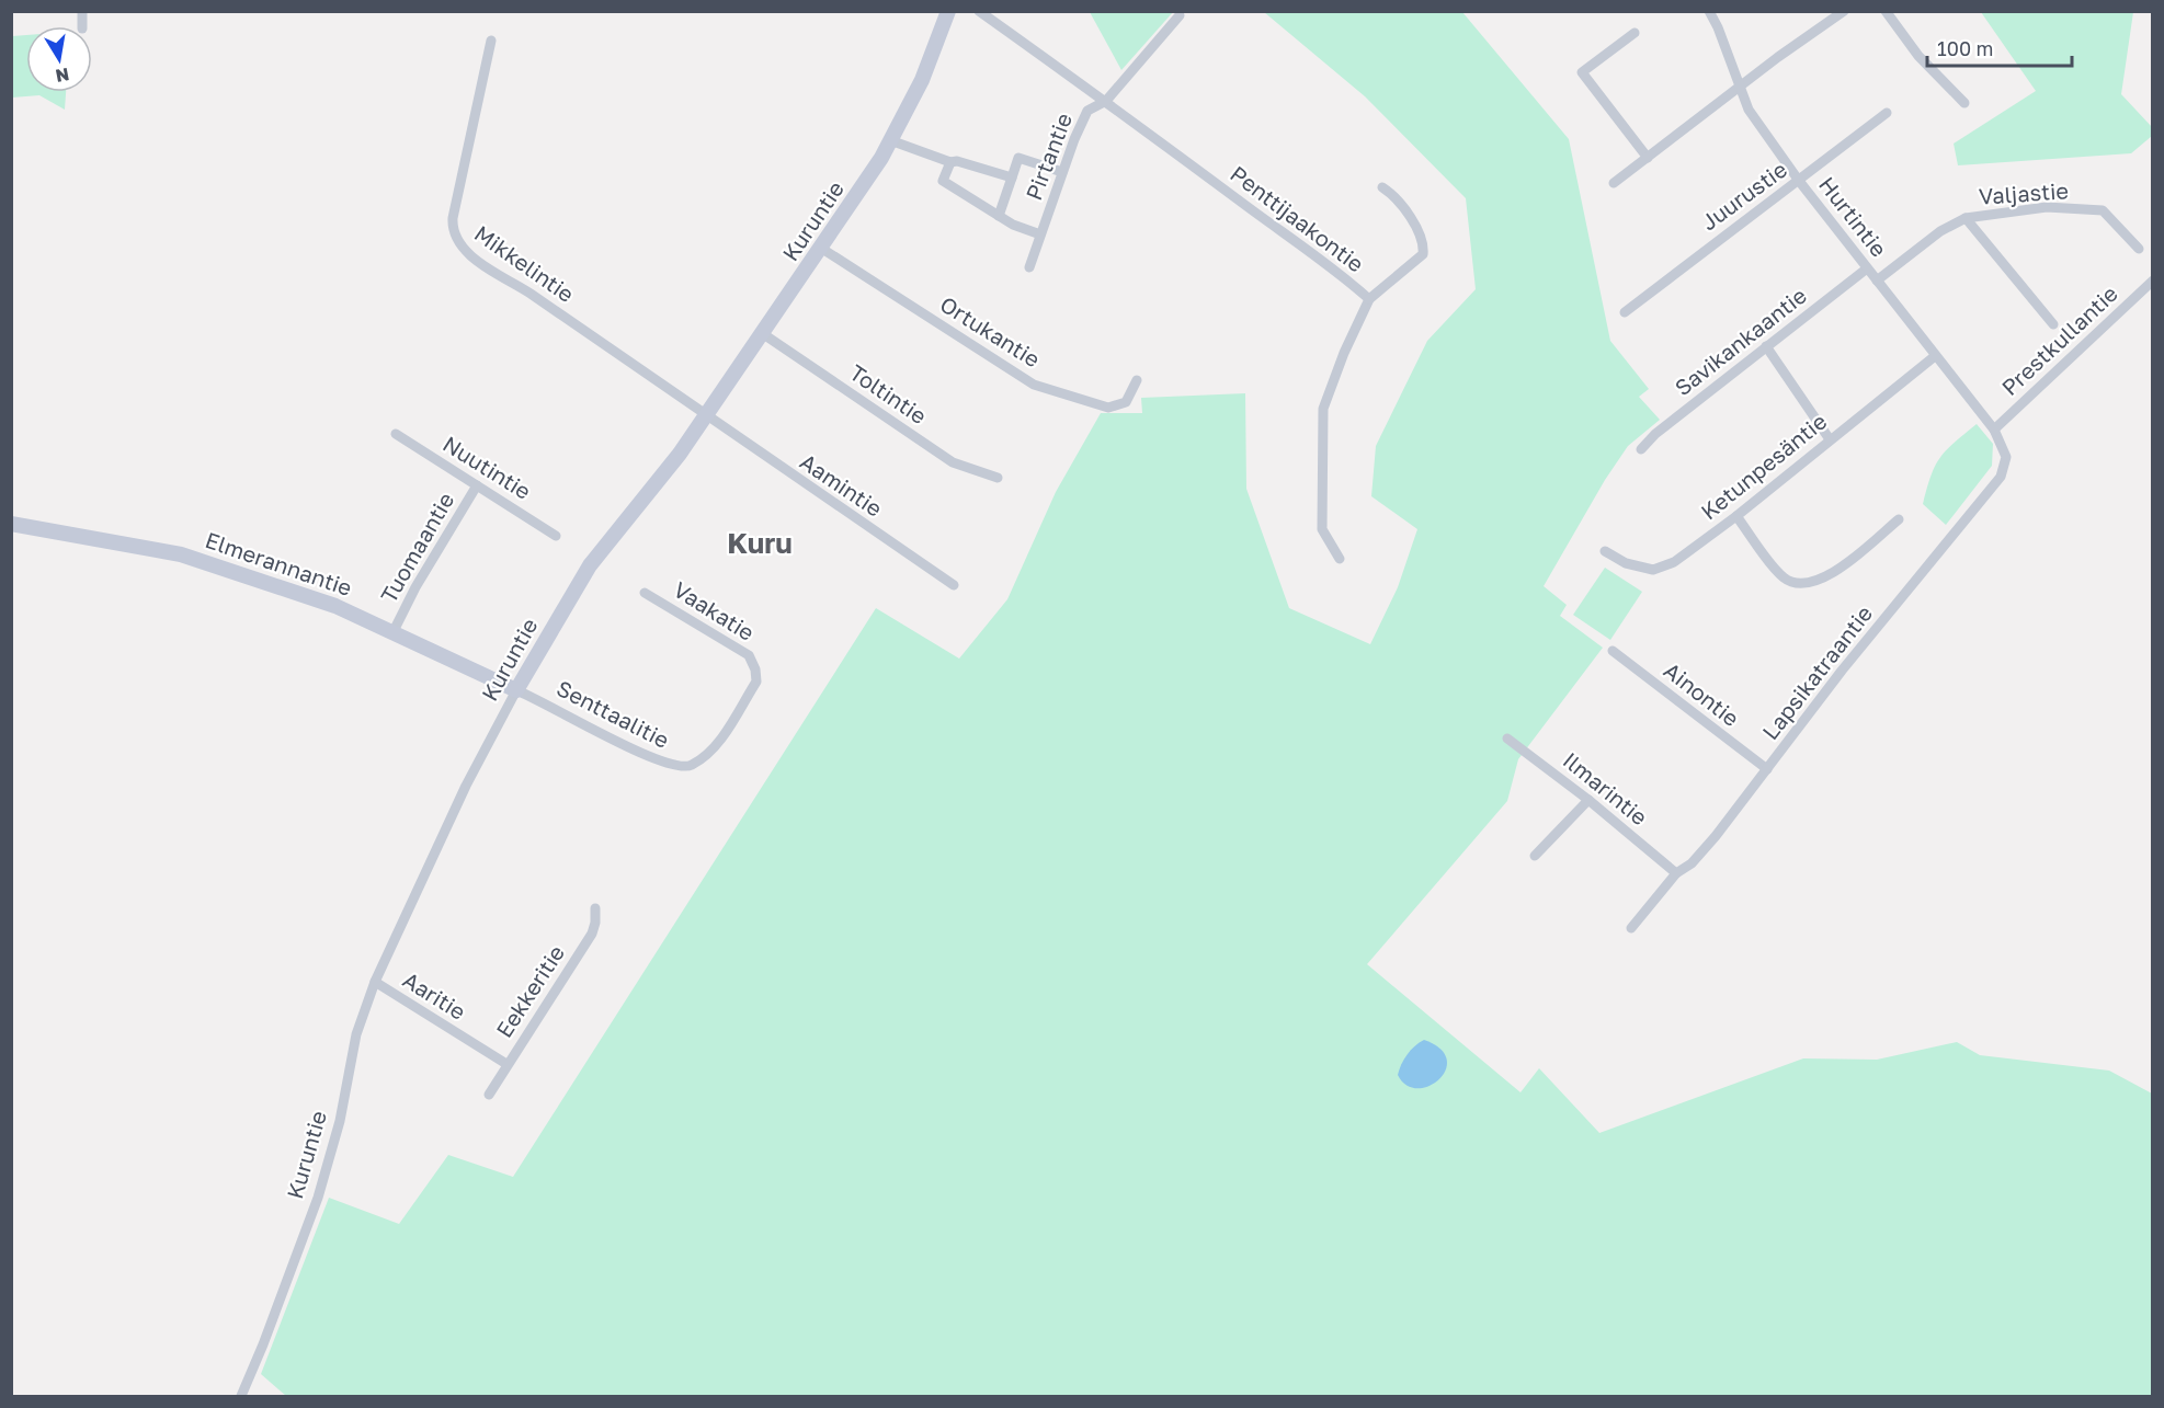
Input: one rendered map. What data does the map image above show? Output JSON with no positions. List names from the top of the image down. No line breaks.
{"streets":{"street":["Pirtantie","Valjastie","Juurustie","Hurtintie","Penttijaakontie","Kuruntie","Mikkelintie","Ortukantie","Prestkullantie","Savikankaantie","Toltintie","Ketunpesäntie","Nuutintie","Aamintie","Tuomaantie","Elmerannantie","Vaakatie","Lapsikatraantie","Ainontie","Senttaalitie","Ilmarintie","Eekkeritie","Aaritie"]},"crossings":[["Pirtantie","Penttijaakontie"],["Valjastie","Hurtintie"],["Juurustie","Hurtintie"],["Hurtintie","Prestkullantie"],["Hurtintie","Savikankaantie"],["Hurtintie","Ketunpesäntie"],["Hurtintie","Lapsikatraantie"],["Kuruntie","Mikkelintie"],["Kuruntie","Ortukantie"],["Kuruntie","Toltintie"],["Kuruntie","Aamintie"],["Kuruntie","Elmerannantie"],["Kuruntie","Senttaalitie"],["Kuruntie","Aaritie"],["Mikkelintie","Aamintie"],["Prestkullantie","Lapsikatraantie"],["Nuutintie","Tuomaantie"],["Tuomaantie","Elmerannantie"],["Elmerannantie","Senttaalitie"],["Vaakatie","Senttaalitie"],["Lapsikatraantie","Ainontie"],["Lapsikatraantie","Ilmarintie"],["Eekkeritie","Aaritie"]],"districts":["Kuru"],"scale_bar":"100 m","north":"bottom"}
